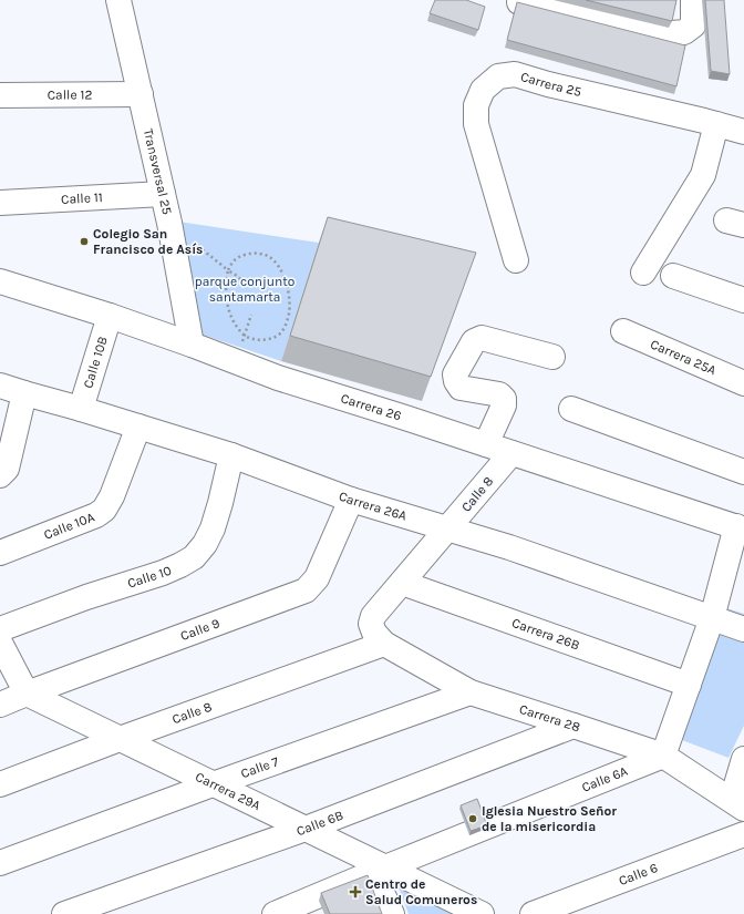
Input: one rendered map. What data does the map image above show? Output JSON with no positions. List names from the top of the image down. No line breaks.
{"streets":{"street":["Carrera 25","Calle 12","Transversal 25","Calle 11","Carrera 25A","Calle 10B","Carrera 26","Calle 8","Carrera 26A","Calle 10A","Calle 10","Calle 9","Carrera 26B","Carrera 28","Calle 7","Calle 6A","Carrera 29A","Calle 6B","Calle 6"]},"crossings":[["Calle 12","Transversal 25"],["Transversal 25","Calle 11"],["Transversal 25","Carrera 26"],["Calle 10B","Carrera 26"],["Calle 10B","Carrera 26A"],["Carrera 26","Calle 8"],["Calle 8","Carrera 26A"],["Calle 8","Carrera 26B"],["Calle 8","Carrera 28"],["Calle 8","Carrera 29A"],["Carrera 26A","Calle 10A"],["Carrera 26A","Calle 10"],["Carrera 26A","Calle 9"],["Calle 9","Carrera 29A"],["Carrera 28","Calle 7"],["Carrera 28","Calle 6A"],["Carrera 28","Calle 6B"],["Calle 7","Carrera 29A"],["Calle 6A","Carrera 29A"],["Carrera 29A","Calle 6B"]],"parks":["parque conjunto santamarta"],"places":{"other":["Colegio San Francisco de Asís","Iglesia Nuestro Señor de la misericordia"],"health":["Centro de Salud Comuneros"]}}
